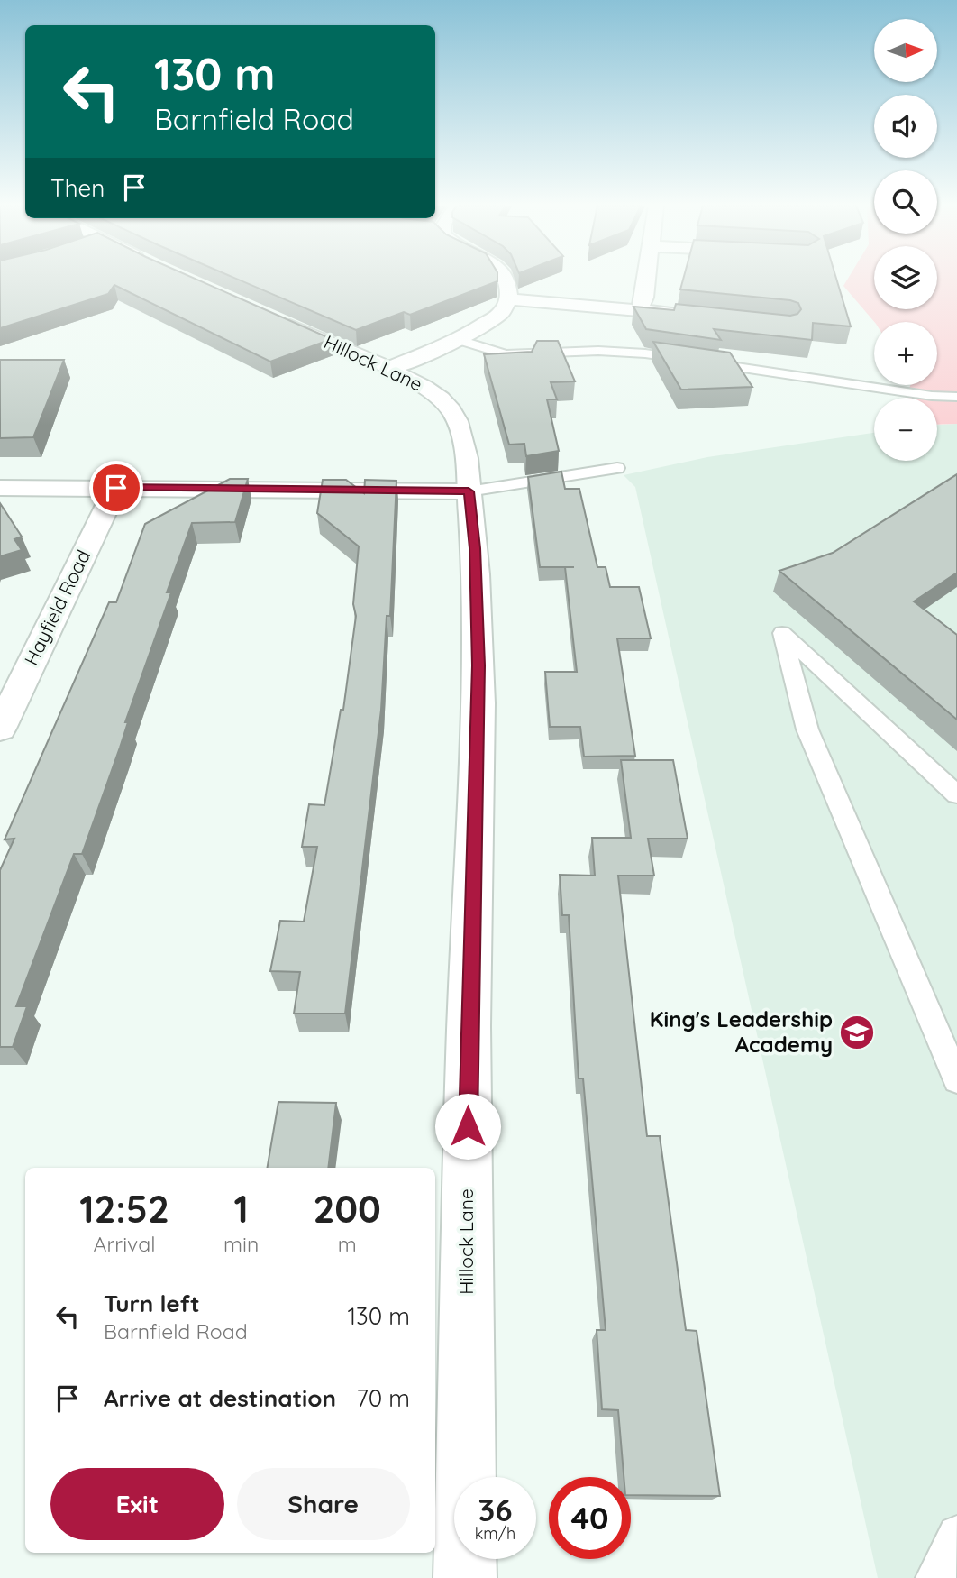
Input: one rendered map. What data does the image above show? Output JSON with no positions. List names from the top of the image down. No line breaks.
{"streets":{"street":["Hillock Lane","Hayfield Road"]},"places":{"school or university":["King's Leadership Academy"]},"north":"right","page":{"map_buttons":["+","−"],"turn":["130 m","Barnfield Road"],"then":"Then","eta":["12:52","Arrival","1","min","200","m"],"list":[{"name":"Turn left","note":"Barnfield Road","value":"130 m"},{"name":"Arrive at destination","value":"70 m"}],"buttons":["Exit","Share"],"speed":"36 km/h","limit":"40"}}
